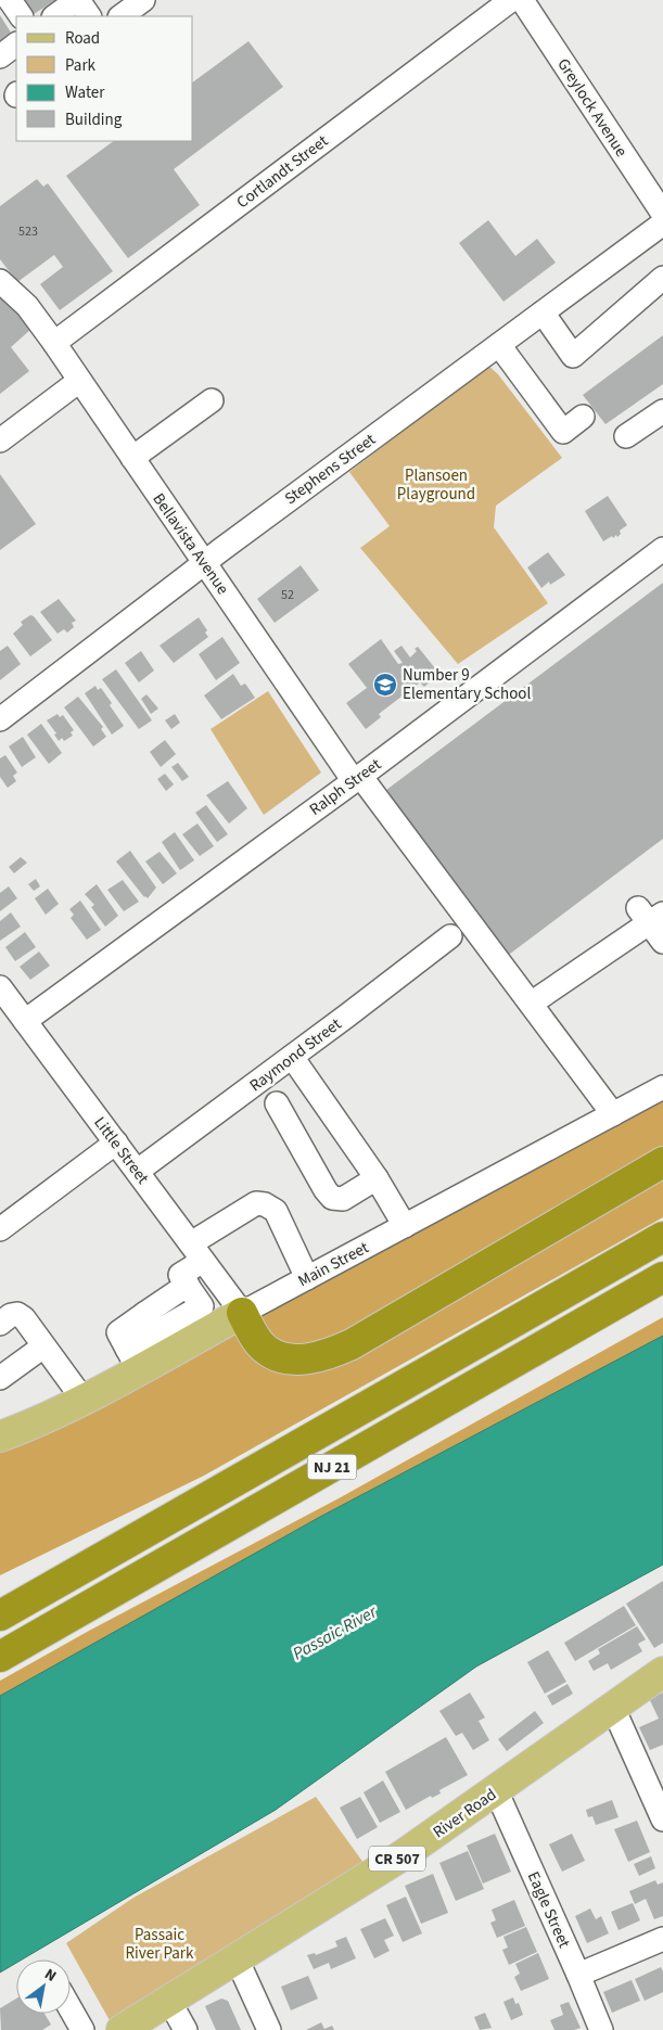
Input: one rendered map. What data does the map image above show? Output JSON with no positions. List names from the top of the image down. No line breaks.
{"streets":{"highway":["NJ 21"],"main road":["Main Street","River Road","CR 507"],"street":["Greylock Avenue","Cortlandt Street","Stephens Street","Bellavista Avenue","Ralph Street","Raymond Street","Little Street","Eagle Street"]},"crossings":[["Cortlandt Street","Bellavista Avenue"],["Stephens Street","Bellavista Avenue"],["Bellavista Avenue","Ralph Street"],["Bellavista Avenue","Main Street"],["Ralph Street","Little Street"],["Raymond Street","Little Street"],["Little Street","Main Street"],["River Road","Eagle Street"]],"water":["Passaic River"],"parks":["Plansoen Playground","Passaic River Park"],"places":{"school or university":["Number 9 Elementary School"]},"house_numbers":["523","52"],"legend":["Road","Park","Water","Building"],"north":"top right"}
